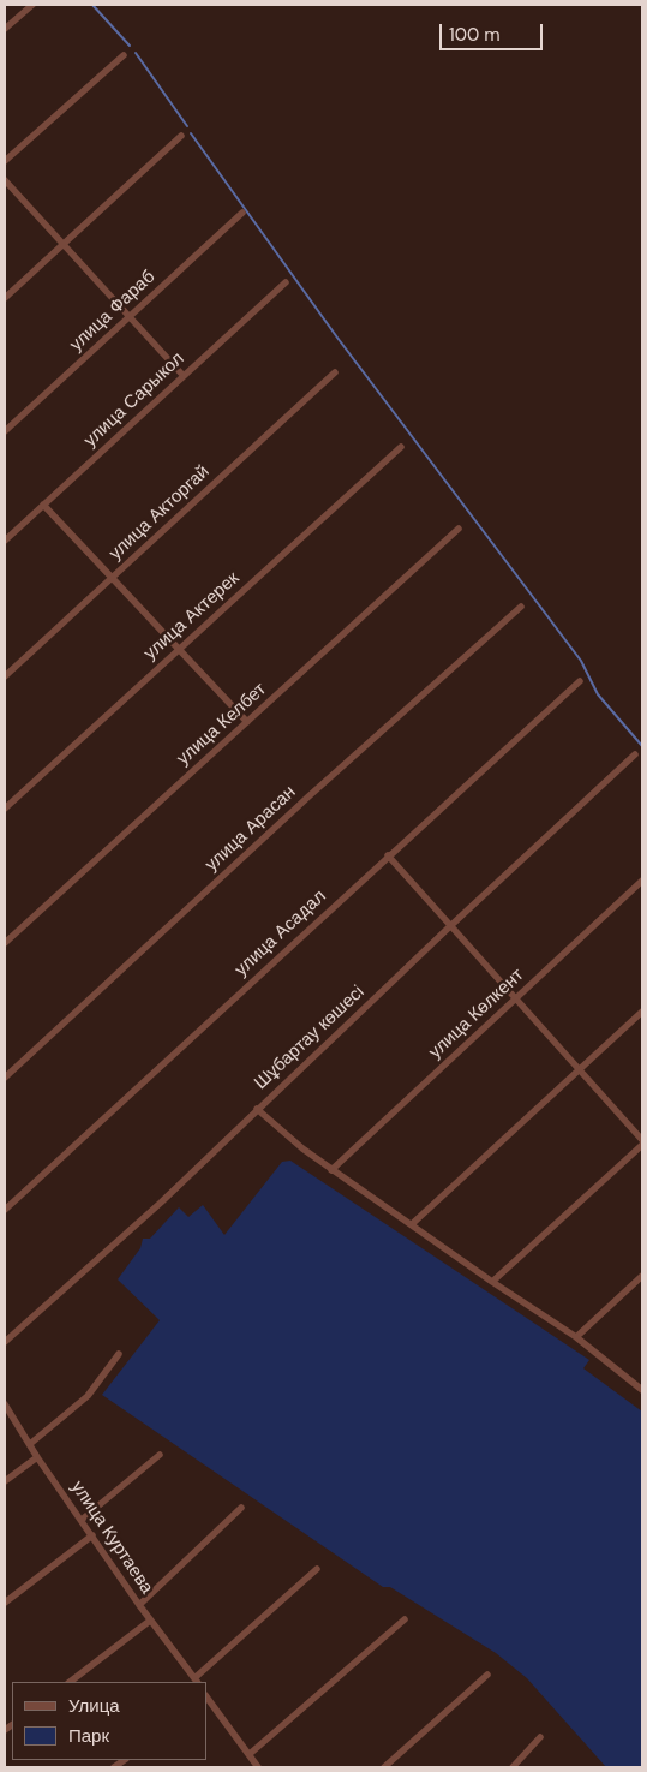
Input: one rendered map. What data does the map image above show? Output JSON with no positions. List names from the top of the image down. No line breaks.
{"streets":{"street":["улица Фараб","улица Сарыкол","улица Акторгай","улица Актерек","улица Келбет","улица Арасан","улица Асадал","улица Көлкент","Шұбартау көшесі","улица Куртаева"]},"legend":["Улица","Парк"],"scale_bar":"100 m"}
